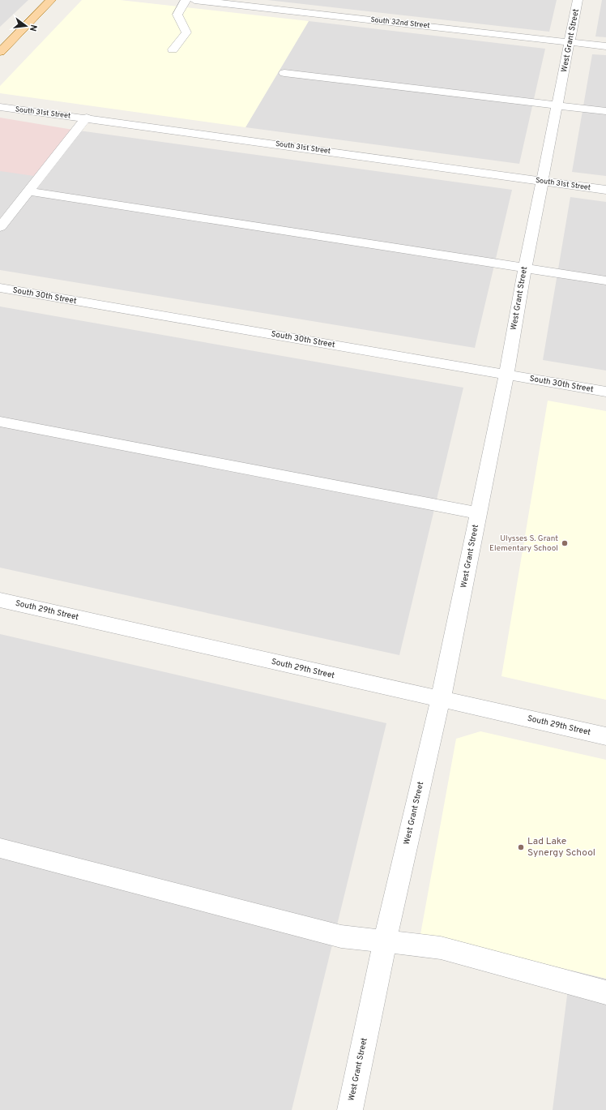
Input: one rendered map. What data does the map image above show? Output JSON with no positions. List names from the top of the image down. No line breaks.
{"streets":{"street":["South 32nd Street","West Grant Street","South 31st Street","South 30th Street","South 29th Street"]},"crossings":[["South 32nd Street","West Grant Street"],["West Grant Street","South 31st Street"],["West Grant Street","South 30th Street"],["West Grant Street","South 29th Street"]],"places":["Ulysses S. Grant Elementary School","Lad Lake Synergy School"],"north":"right"}
